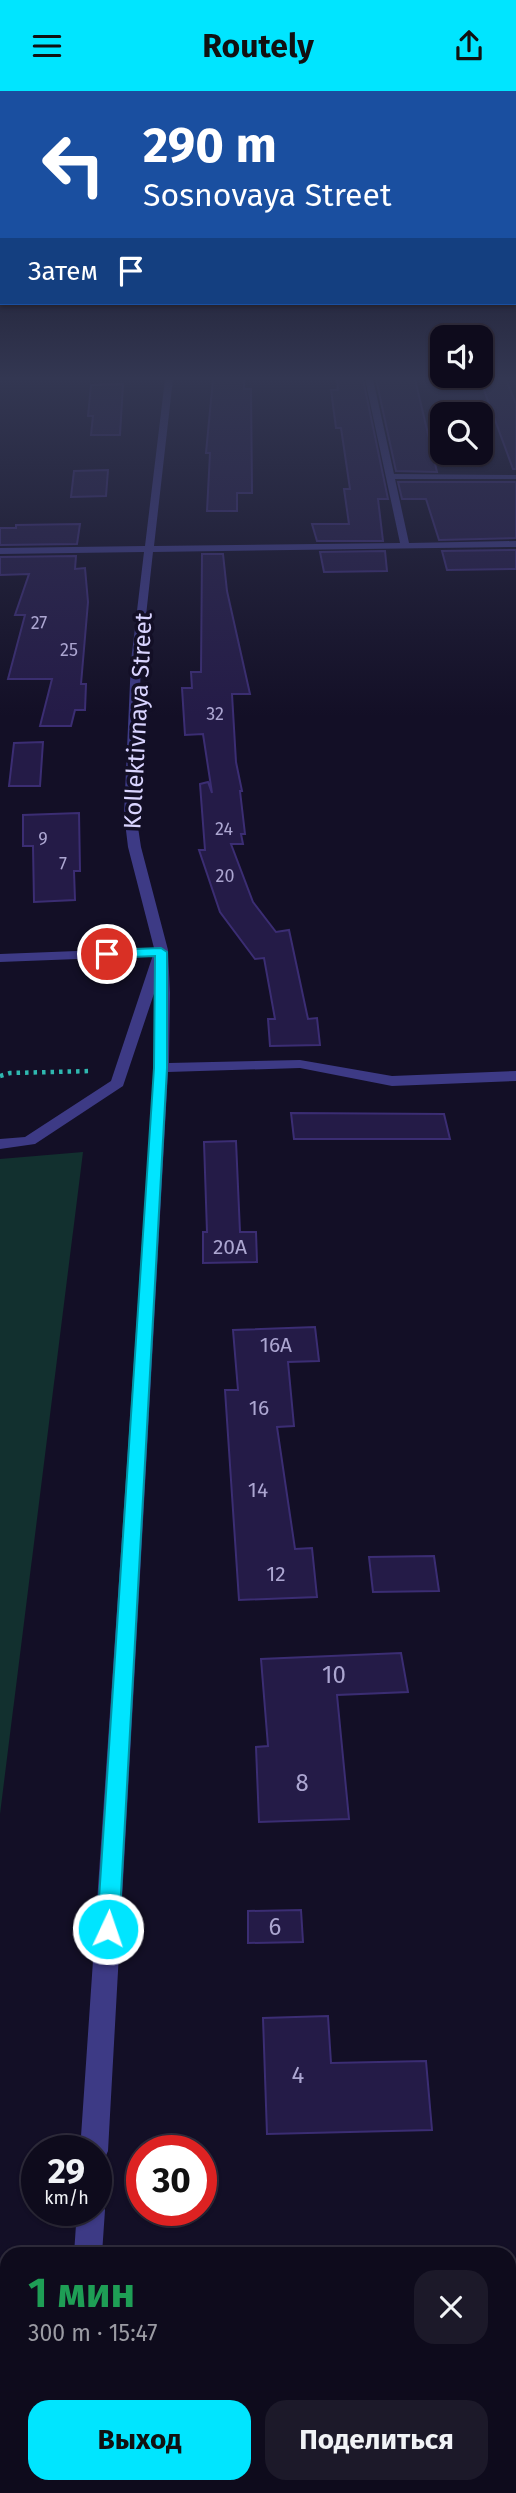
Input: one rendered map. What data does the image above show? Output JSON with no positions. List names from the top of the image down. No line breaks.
{"streets":{"street":["Kollektivnaya Street"]},"house_numbers":["27","25","32","24","9","7","20","20А","16А","16","14","12","10","8","6","4"],"page":{"header":"Routely","turn":["290 m","Sosnovaya Street"],"then":"Затем","speed":"29 km/h","limit":"30","heading":["1 мин","300 m · 15:47"],"buttons":["Выход","Поделиться"]}}
